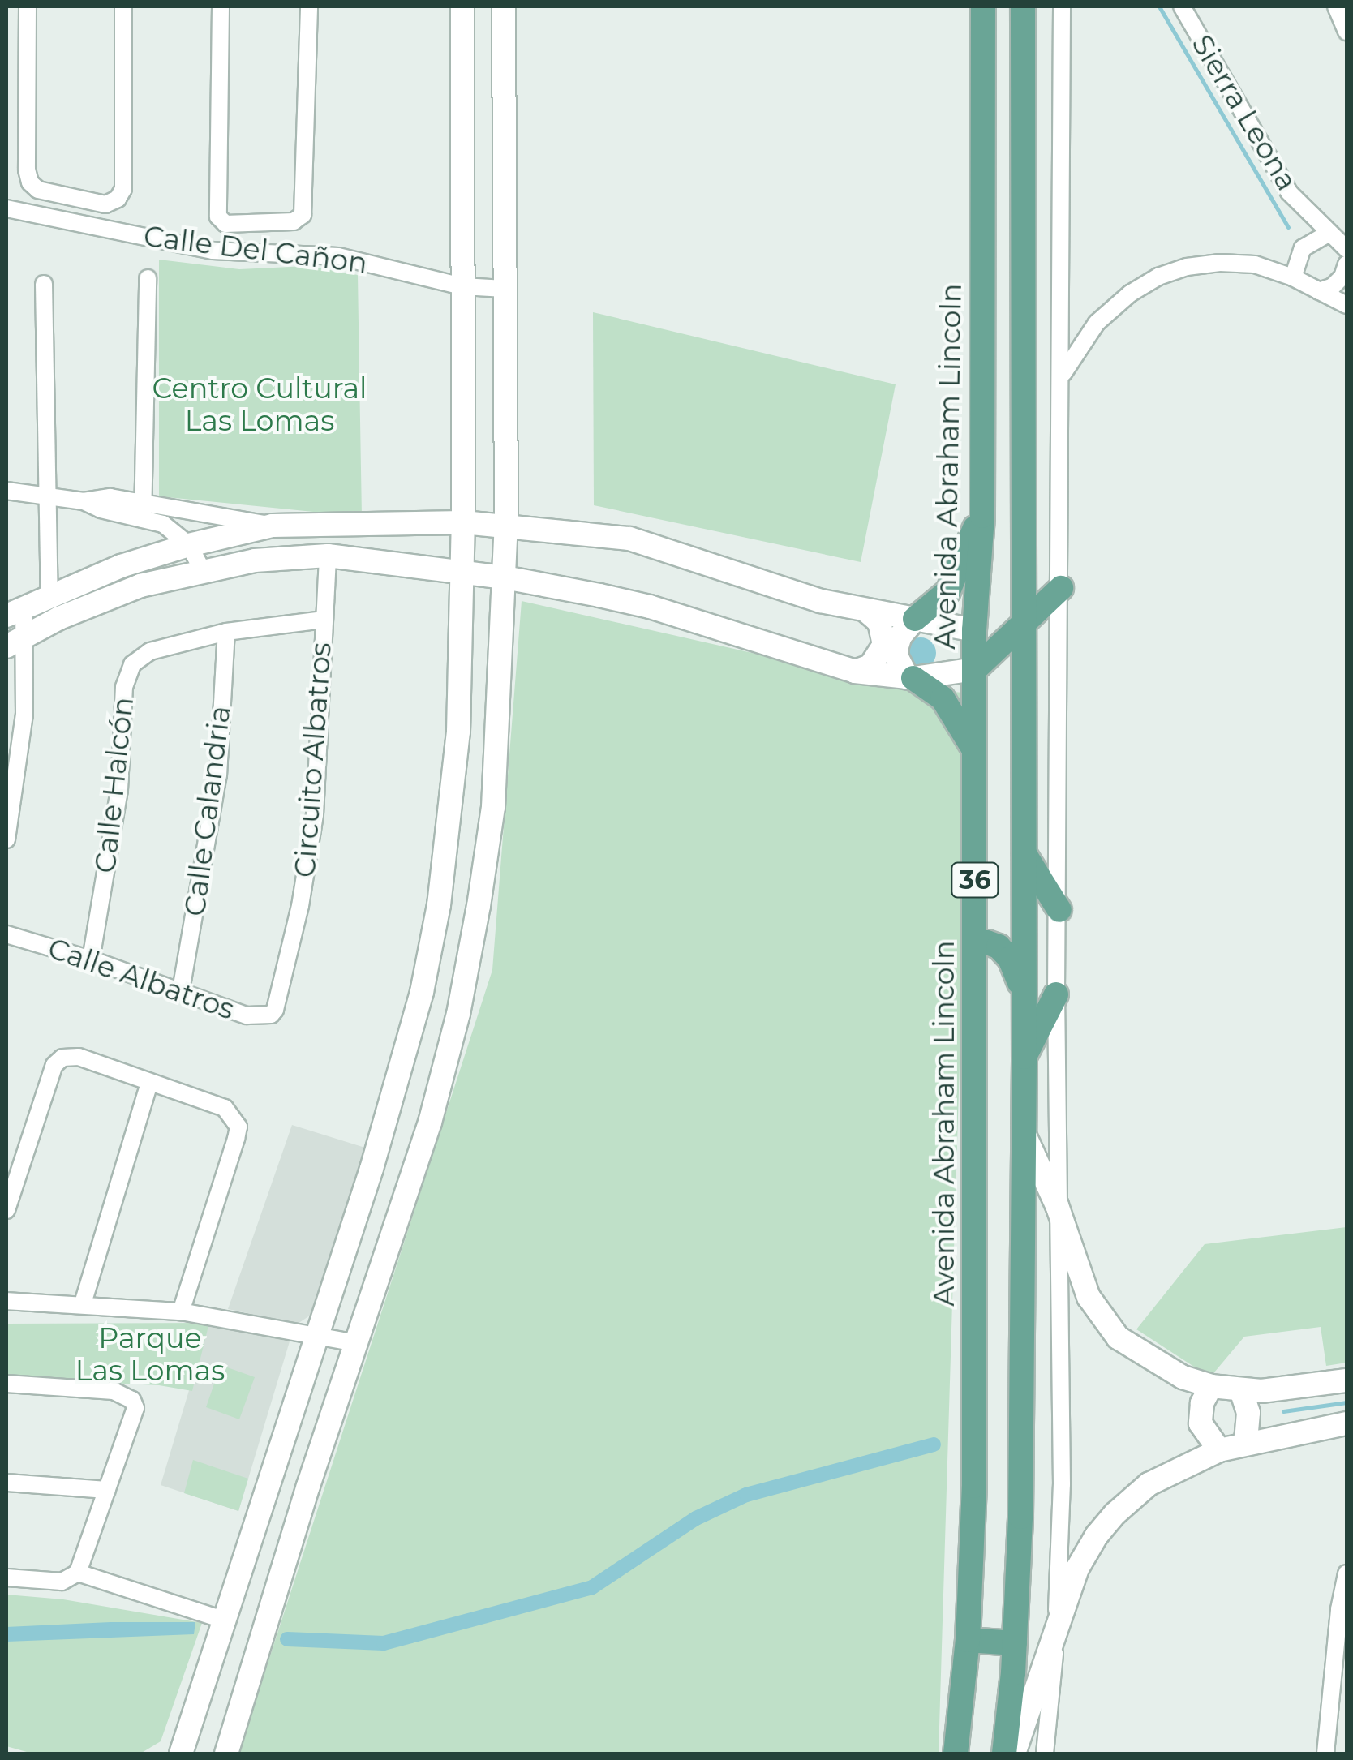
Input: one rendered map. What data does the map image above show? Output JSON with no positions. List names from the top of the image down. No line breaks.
{"streets":{"main road":["Avenida Abraham Lincoln","36"],"street":["Sierra Leona","Calle Del Cañon","Circuito Albatros","Calle Halcón","Calle Calandria","Calle Albatros"]},"crossings":[["Circuito Albatros","Calle Halcón"],["Circuito Albatros","Calle Albatros"],["Calle Halcón","Calle Calandria"],["Calle Halcón","Calle Albatros"],["Calle Calandria","Calle Albatros"]],"parks":["Centro Cultural Las Lomas","Parque Las Lomas"]}
